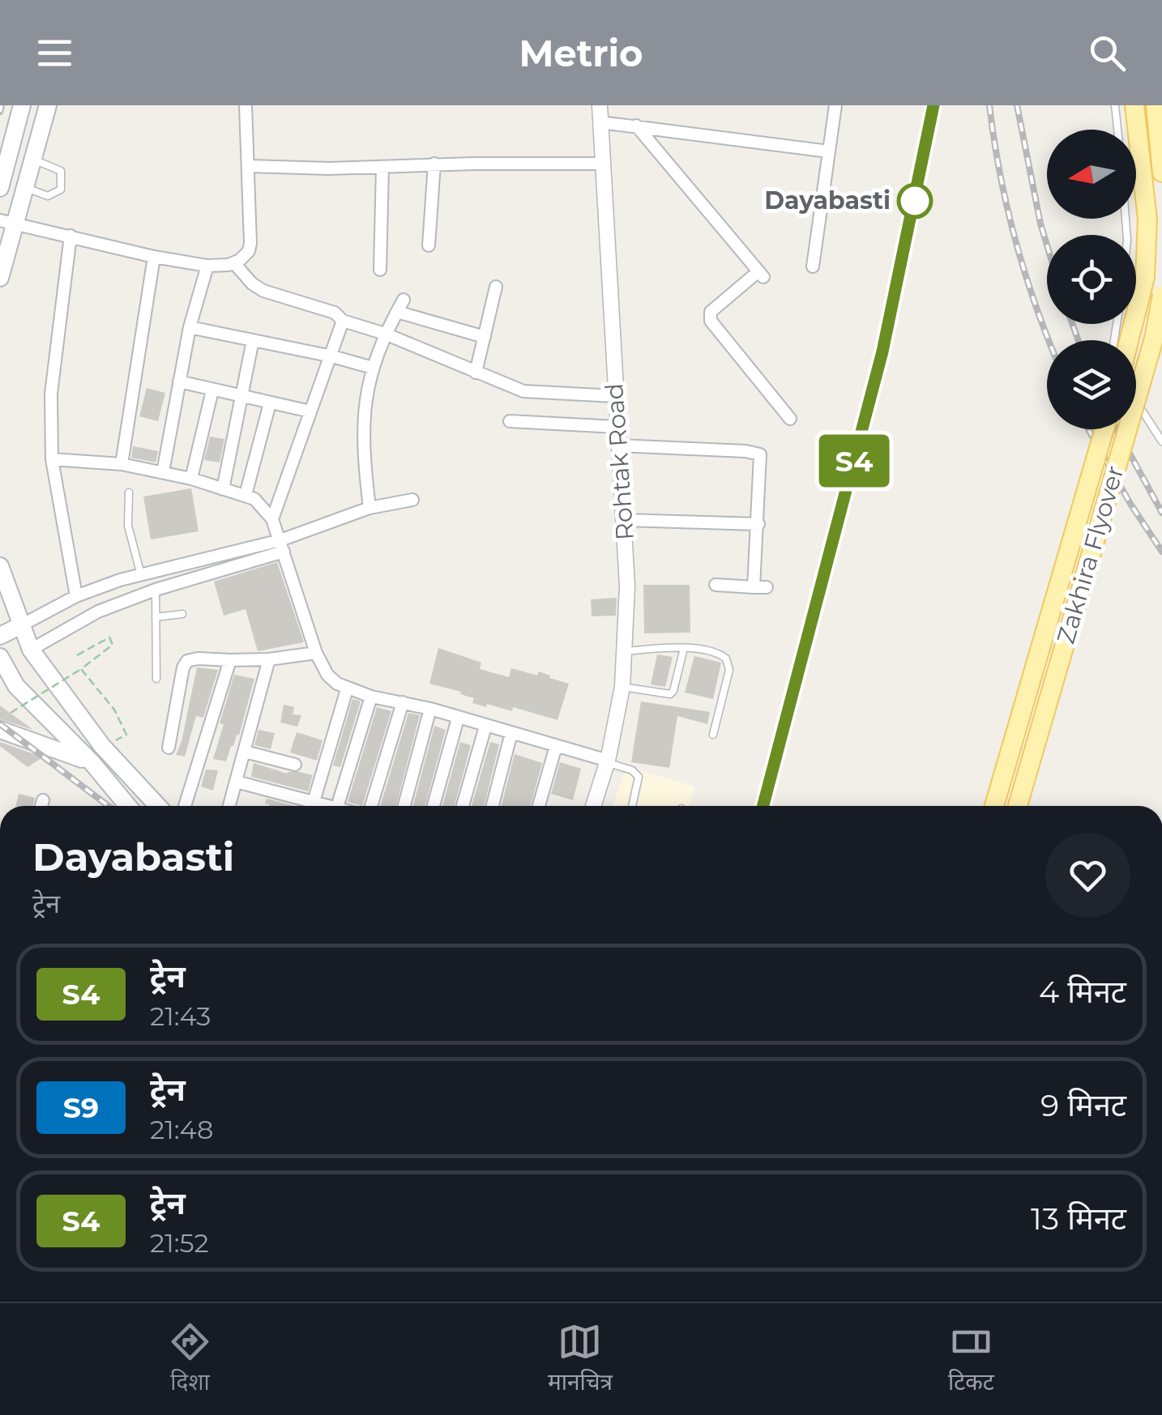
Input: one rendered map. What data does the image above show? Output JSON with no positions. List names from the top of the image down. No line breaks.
{"streets":{"main road":["Zakhira Flyover"],"street":["Rohtak Road"]},"places":["Dayabasti"],"north":"left","page":{"header":"Metrio","on_map":"S4","heading":["Dayabasti","ट्रेन"],"list":[{"mark":"S4","name":"ट्रेन","note":"21:43","value":"4 मिनट"},{"mark":"S9","name":"ट्रेन","note":"21:48","value":"9 मिनट"},{"mark":"S4","name":"ट्रेन","note":"21:52","value":"13 मिनट"}],"tabs":["दिशा","मानचित्र","टिकट"]}}
